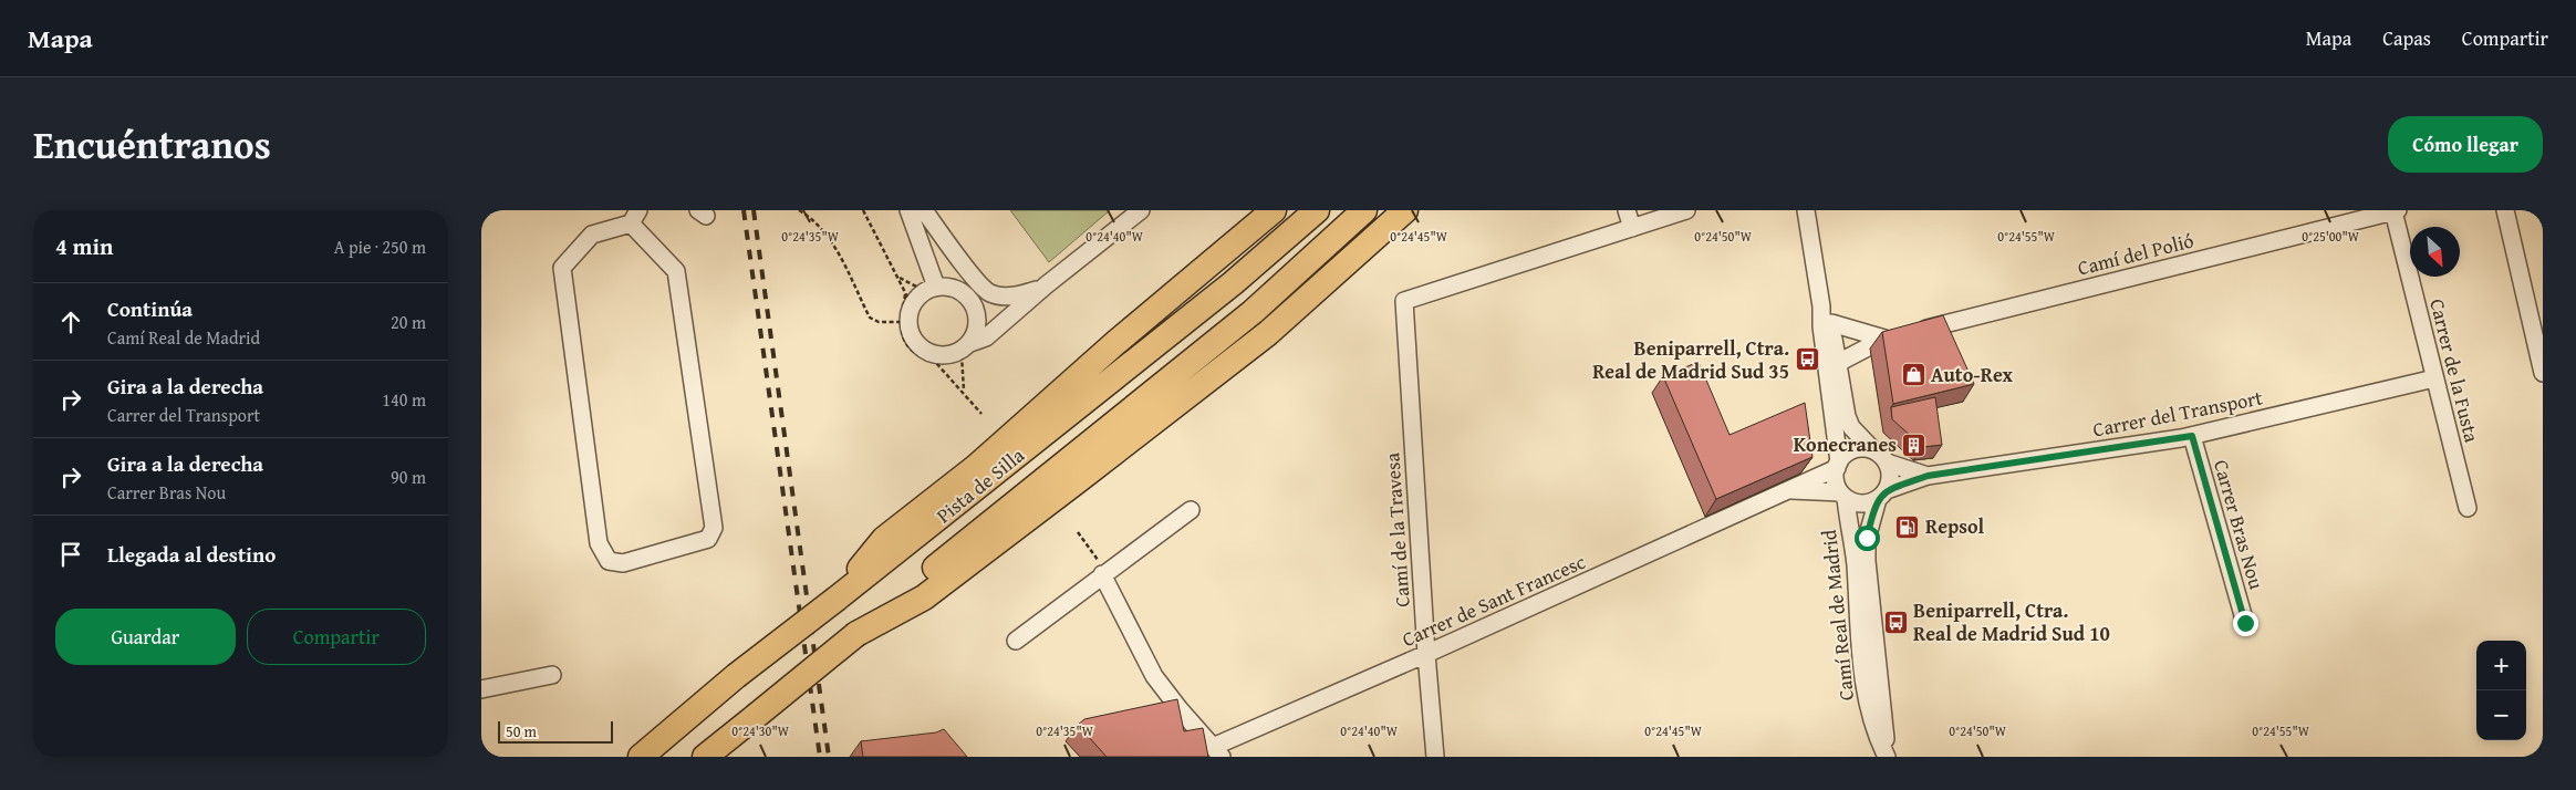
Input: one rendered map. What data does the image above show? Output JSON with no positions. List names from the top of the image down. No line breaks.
{"streets":{"highway":["Pista de Silla"],"street":["Camí del Polió","Carrer de la Fusta","Carrer del Transport","Carrer Bras Nou","Camí de la Travesa","Carrer de Sant Francesc","Camí Real de Madrid"]},"crossings":[["Camí del Polió","Carrer de la Fusta"],["Carrer de la Fusta","Carrer del Transport"],["Carrer del Transport","Carrer Bras Nou"],["Carrer del Transport","Carrer de Sant Francesc"],["Carrer del Transport","Camí Real de Madrid"],["Camí de la Travesa","Carrer de Sant Francesc"],["Carrer de Sant Francesc","Camí Real de Madrid"]],"places":{"bus stop":["Beniparrell, Ctra. Real de Madrid Sud 35","Beniparrell, Ctra. Real de Madrid Sud 10"],"shop":["Auto-Rex"],"building":["Konecranes"],"fuel station":["Repsol"]},"scale_bar":"50 m","north":"bottom right","page":{"header":"Mapa","nav":["Mapa","Capas","Compartir"],"title":"Encuéntranos","buttons":["Cómo llegar",["Guardar","Compartir"]],"heading":["4 min","A pie · 250 m"],"list":[["Continúa","Camí Real de Madrid","20 m"],["Gira a la derecha","Carrer del Transport","140 m"],["Gira a la derecha","Carrer Bras Nou","90 m"],"Llegada al destino"],"map_buttons":["+","−"],"scale":"50 m"},"coordinates":["0°24'35\"W","0°24'40\"W","0°24'45\"W","0°24'55\"W","0°25'00\"W","0°24'50\"W","0°24'30\"W"]}
